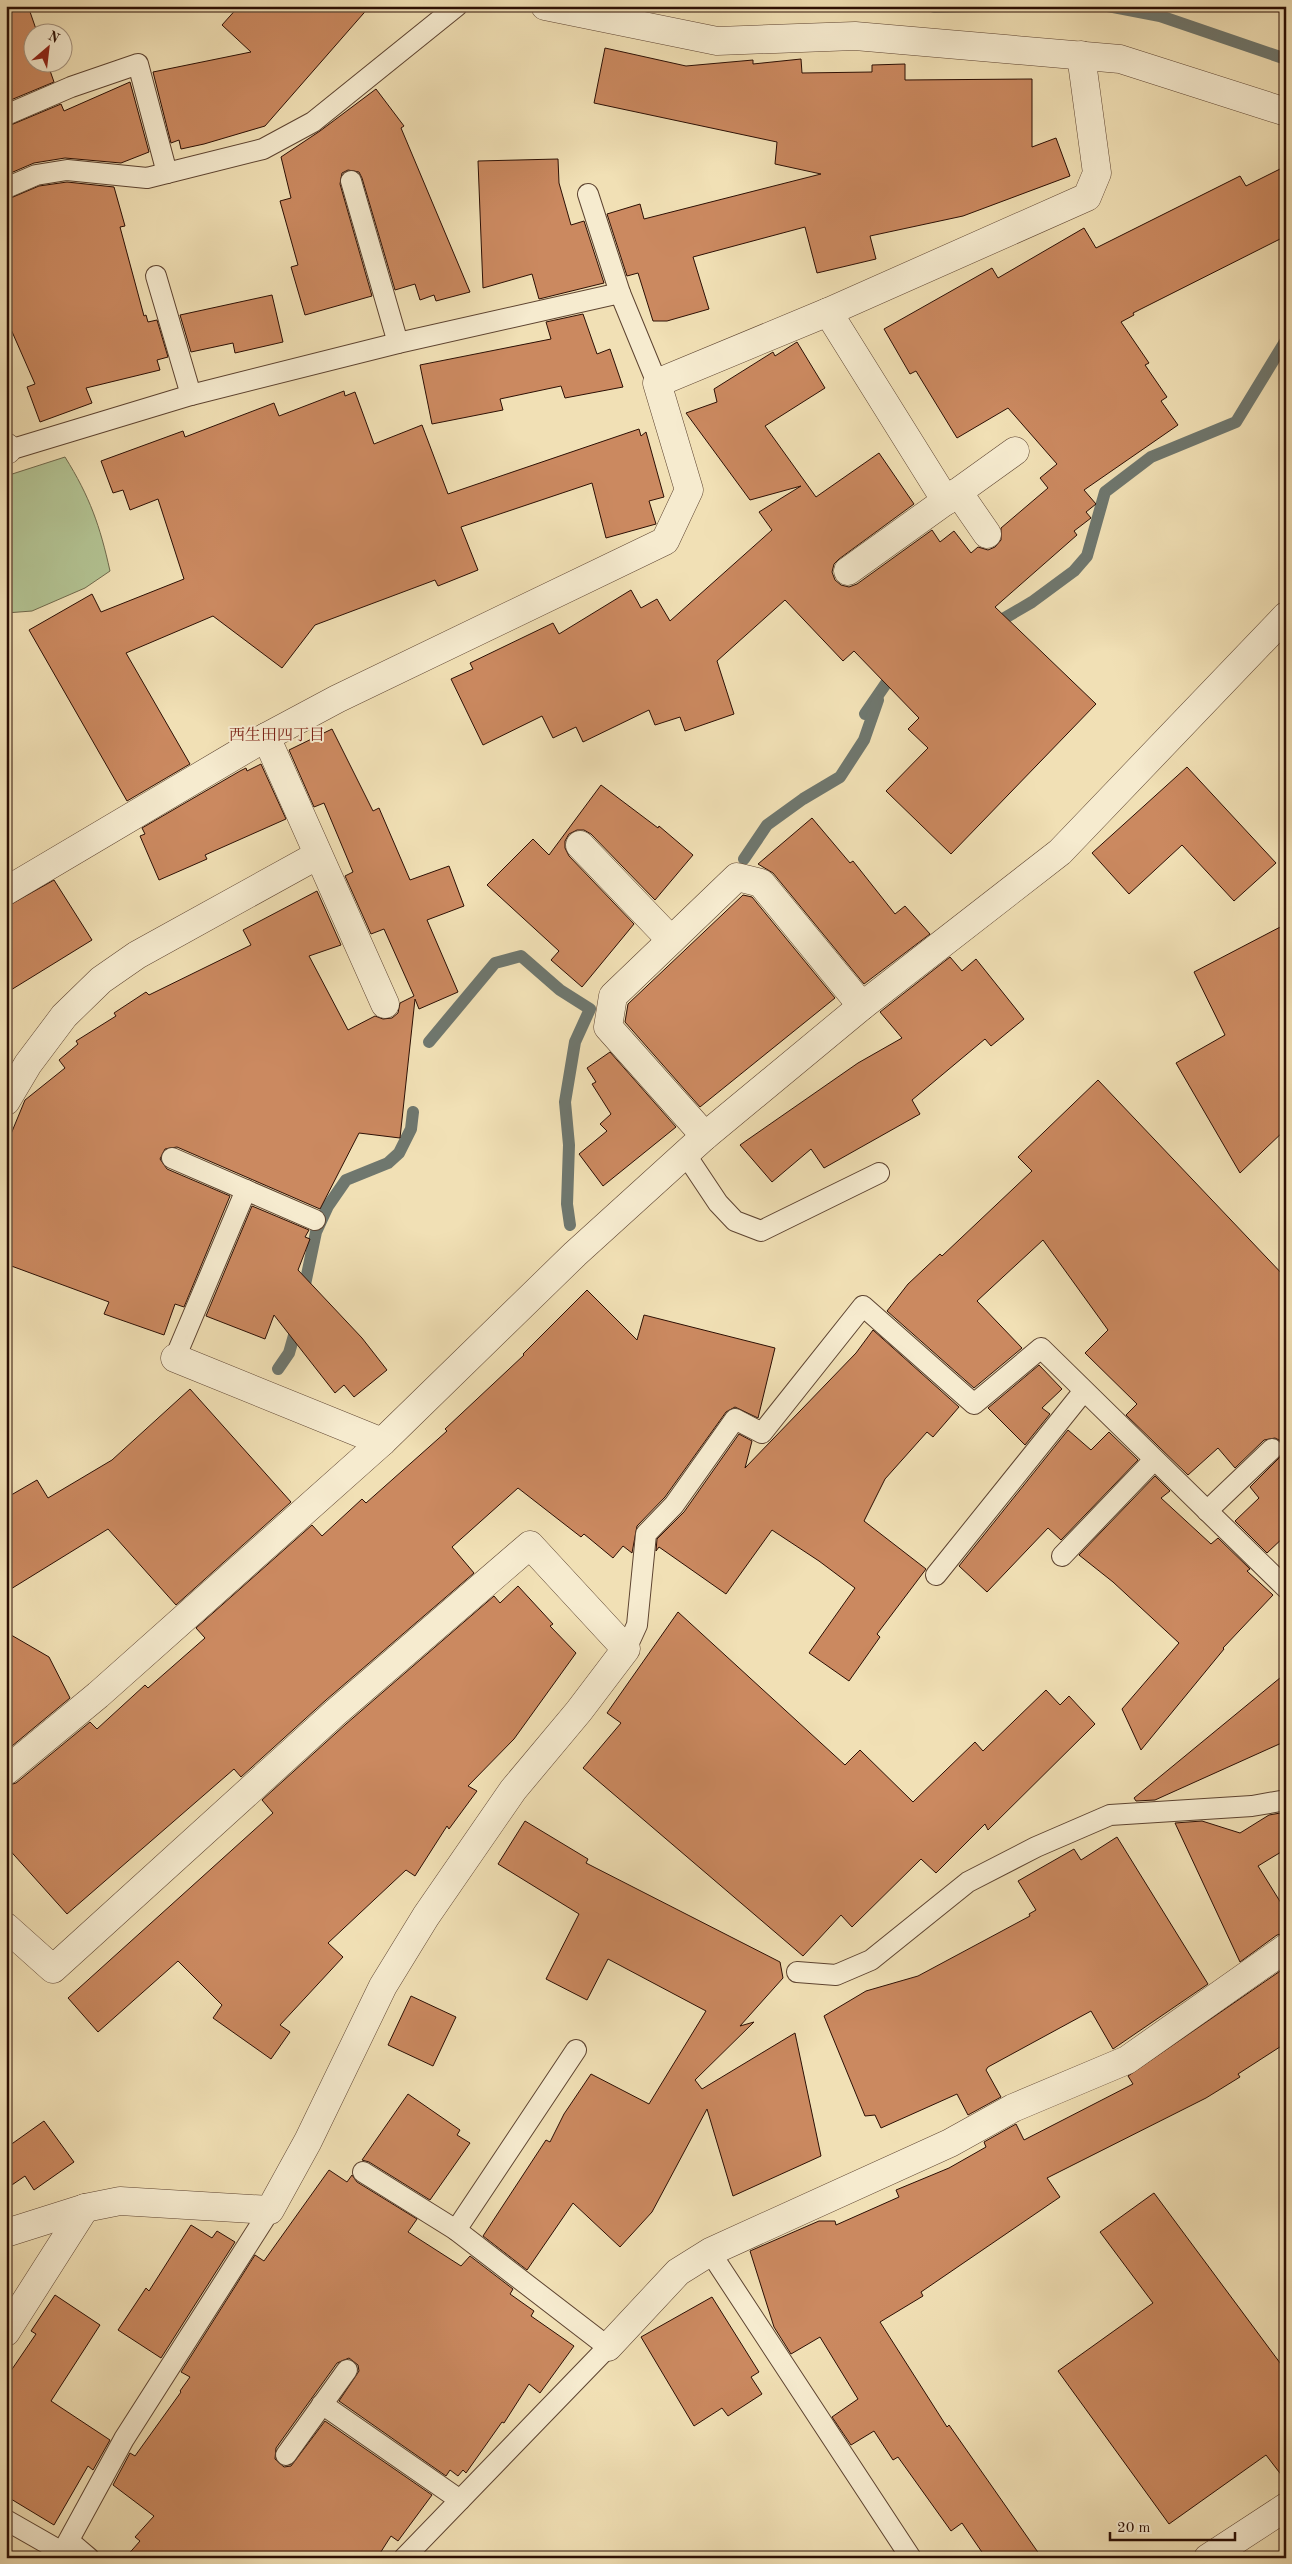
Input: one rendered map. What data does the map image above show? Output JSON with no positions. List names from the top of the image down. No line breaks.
{"districts":["西生田四丁目"],"scale_bar":"20 m","north":"top right"}
